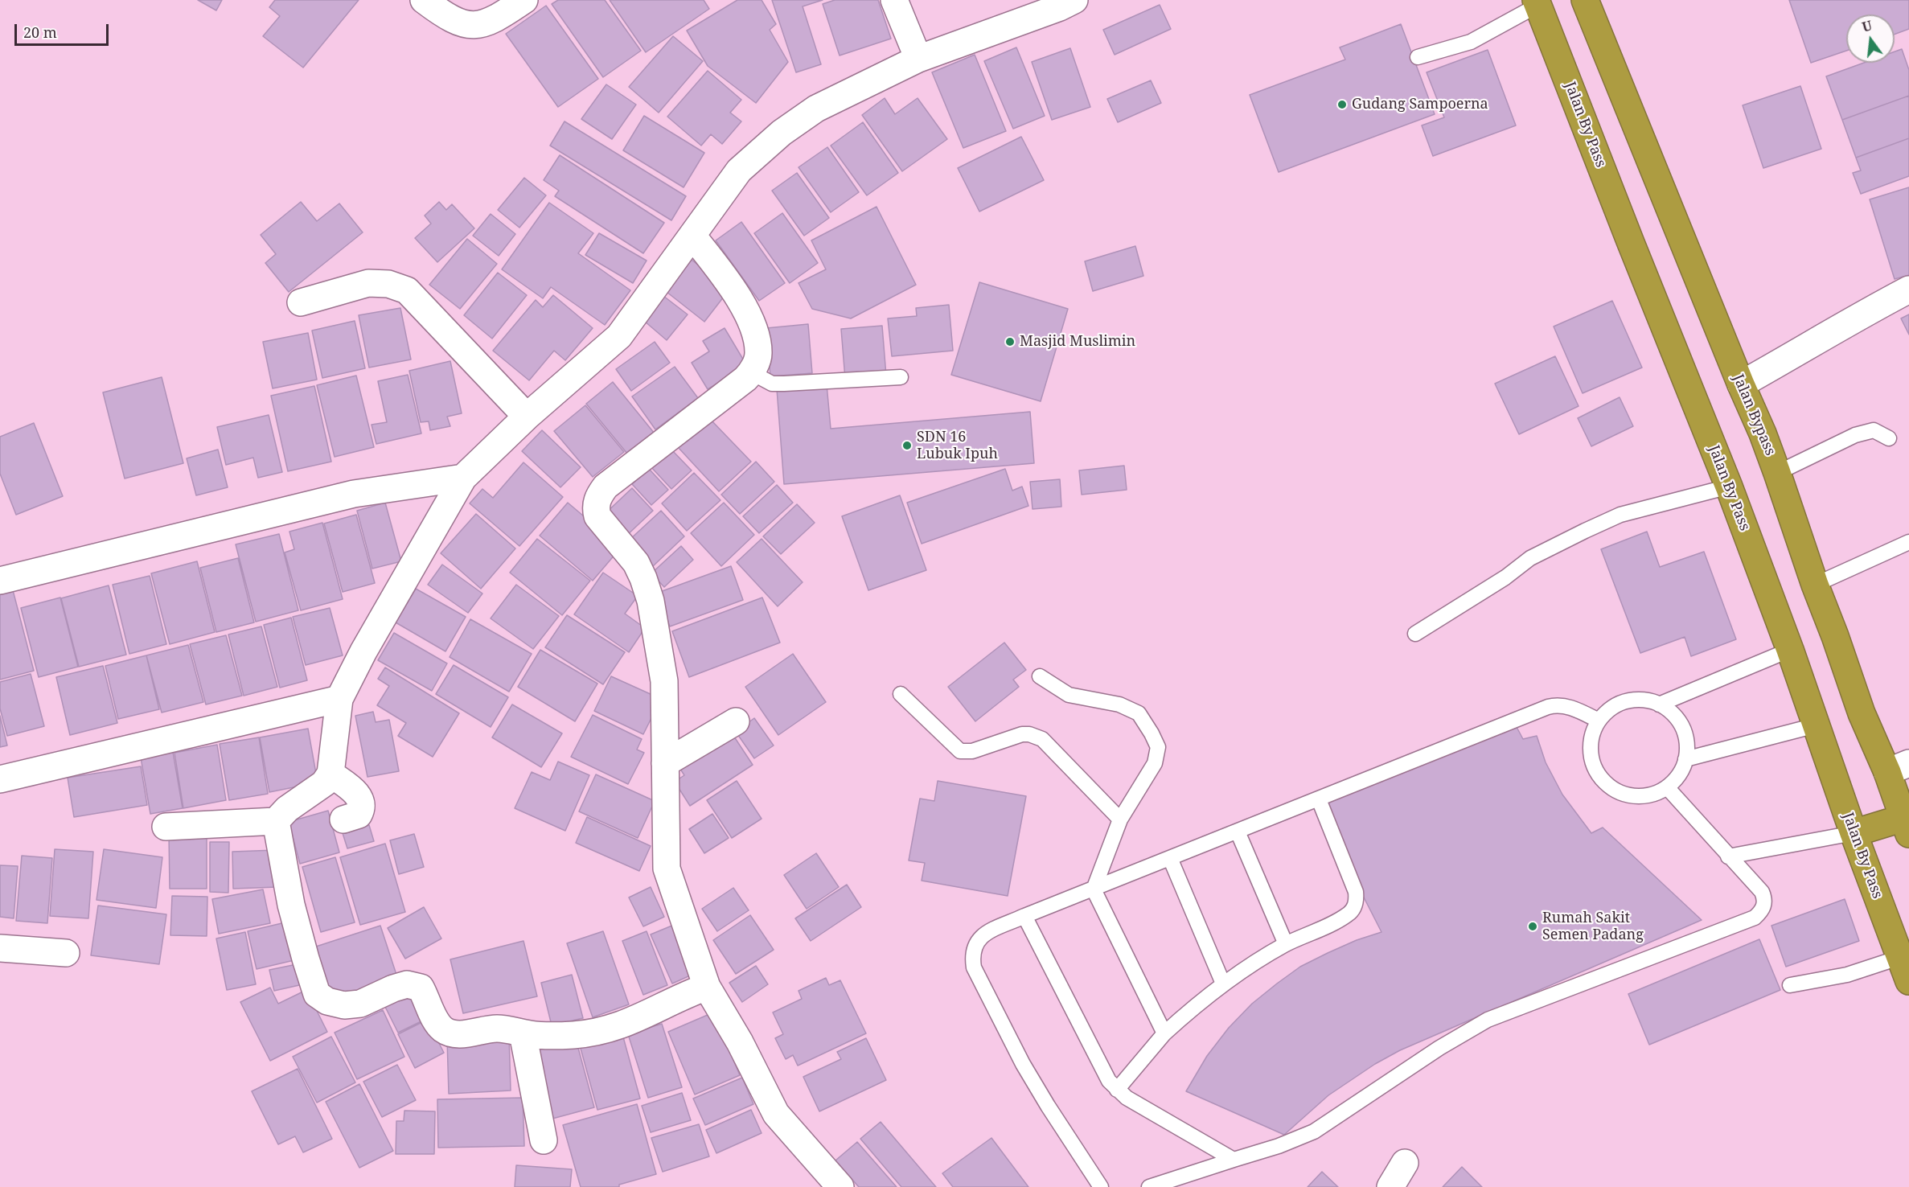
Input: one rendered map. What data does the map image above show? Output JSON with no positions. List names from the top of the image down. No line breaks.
{"streets":{"highway":["Jalan By Pass","Jalan Bypass"]},"places":["Gudang Sampoerna","Masjid Muslimin","SDN 16 Lubuk Ipuh","Rumah Sakit Semen Padang"],"scale_bar":"20 m","north":"top"}
